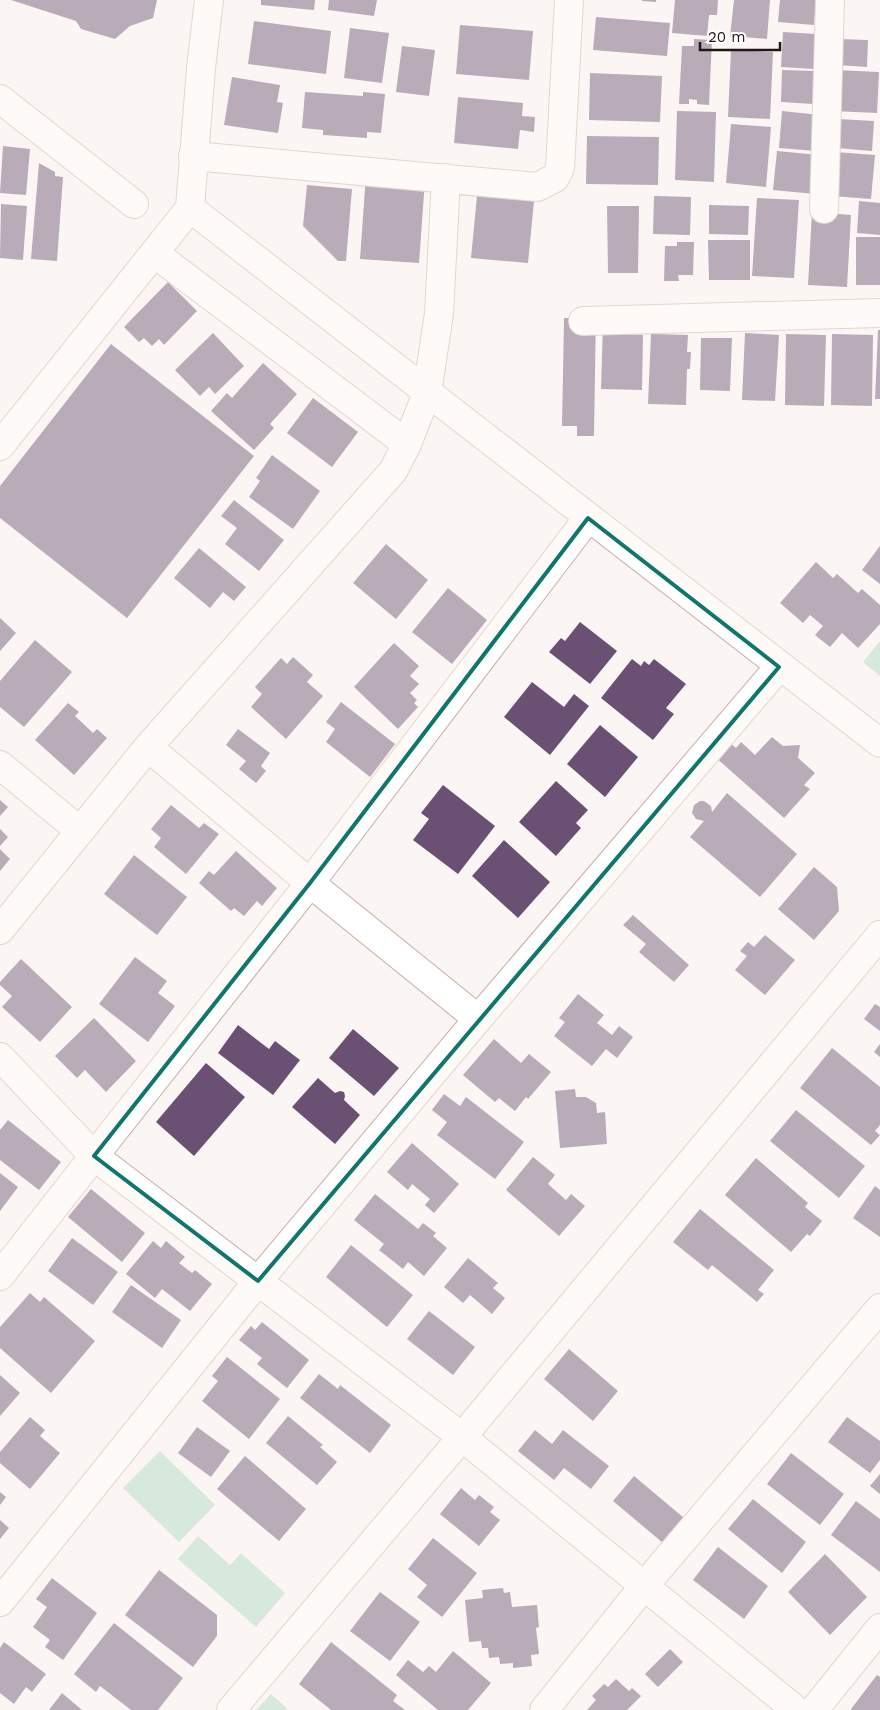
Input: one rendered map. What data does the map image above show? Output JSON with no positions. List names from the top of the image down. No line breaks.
{"scale_bar":"20 m"}
